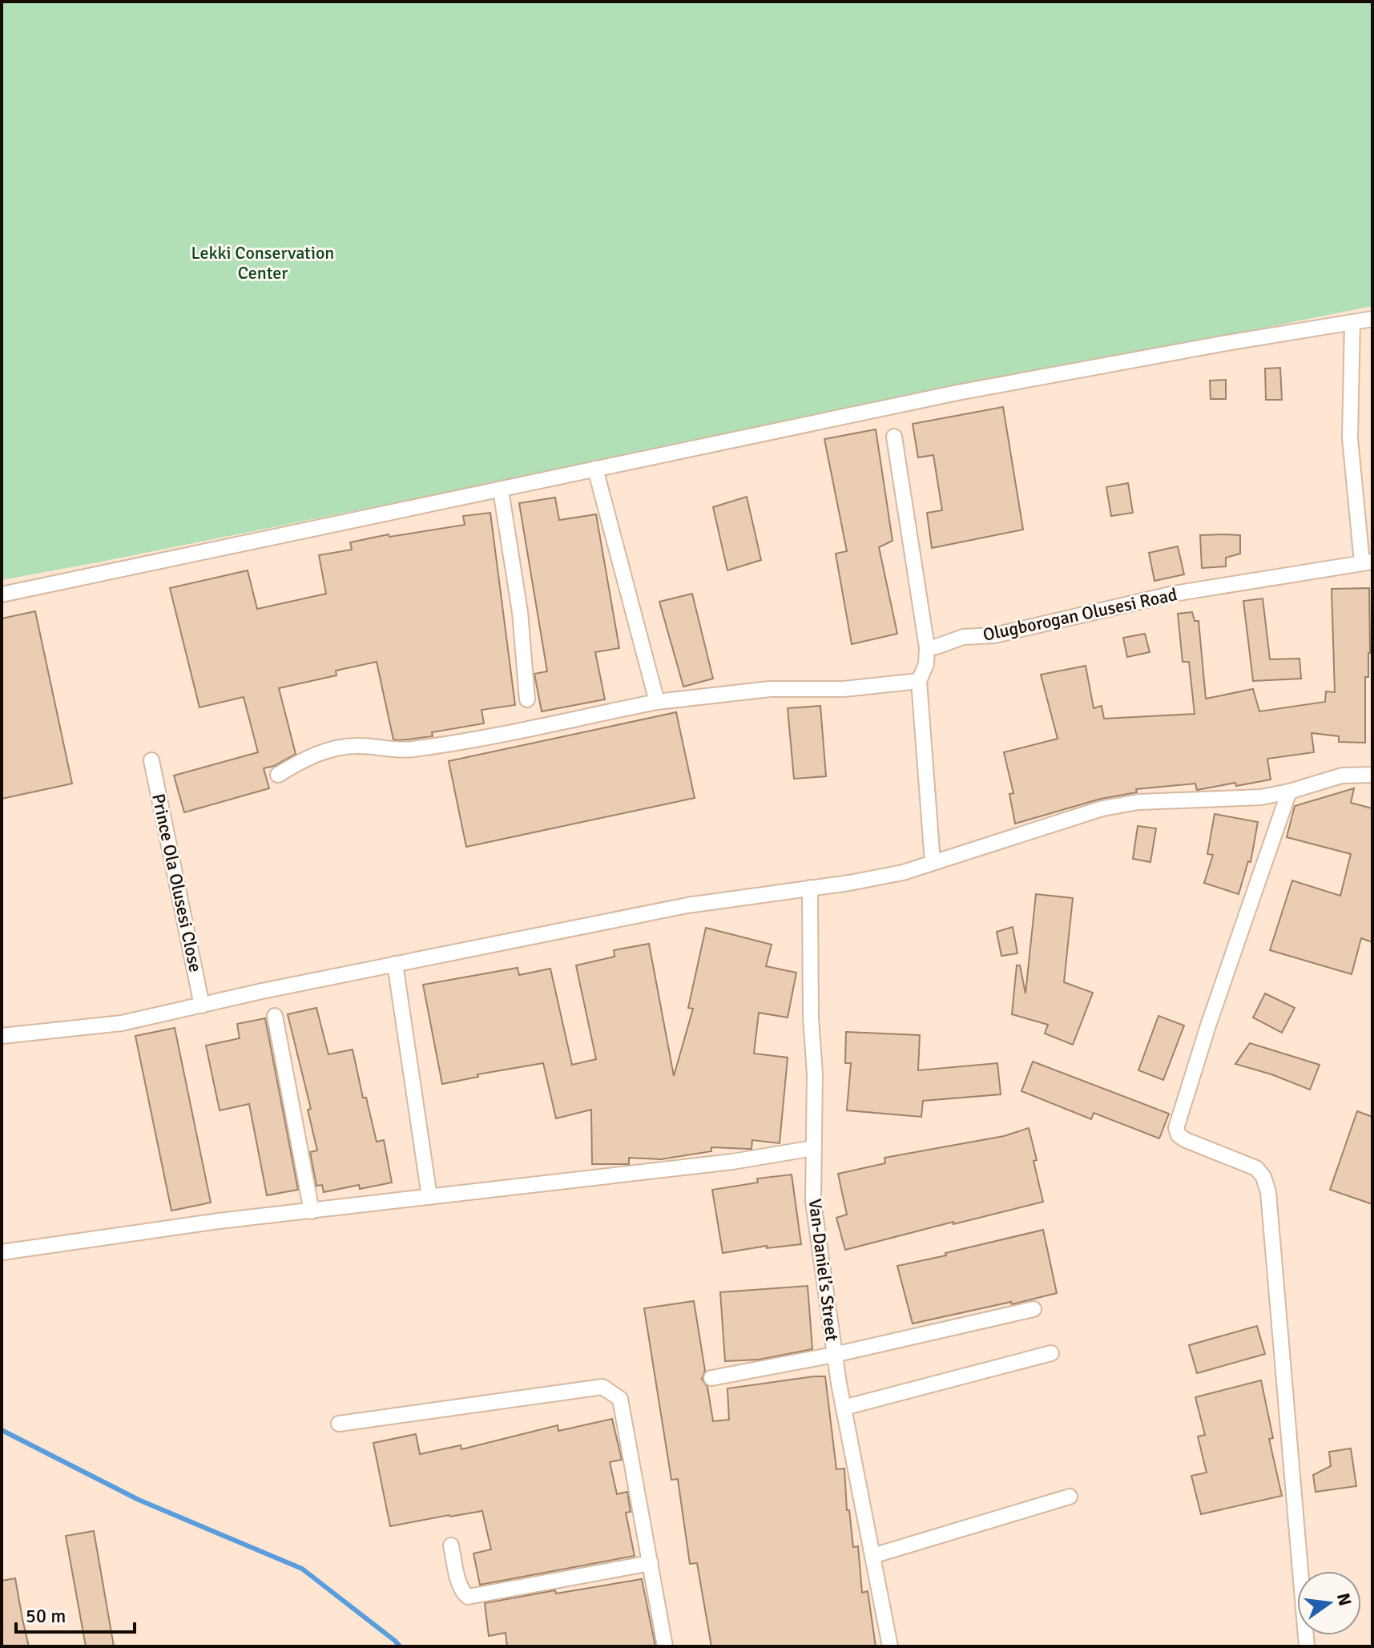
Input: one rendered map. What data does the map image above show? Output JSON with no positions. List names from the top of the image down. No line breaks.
{"streets":{"street":["Olugborogan Olusesi Road","Prince Ola Olusesi Close","Van-Daniel’s Street"]},"parks":["Lekki Conservation Center"],"scale_bar":"50 m","north":"right"}
